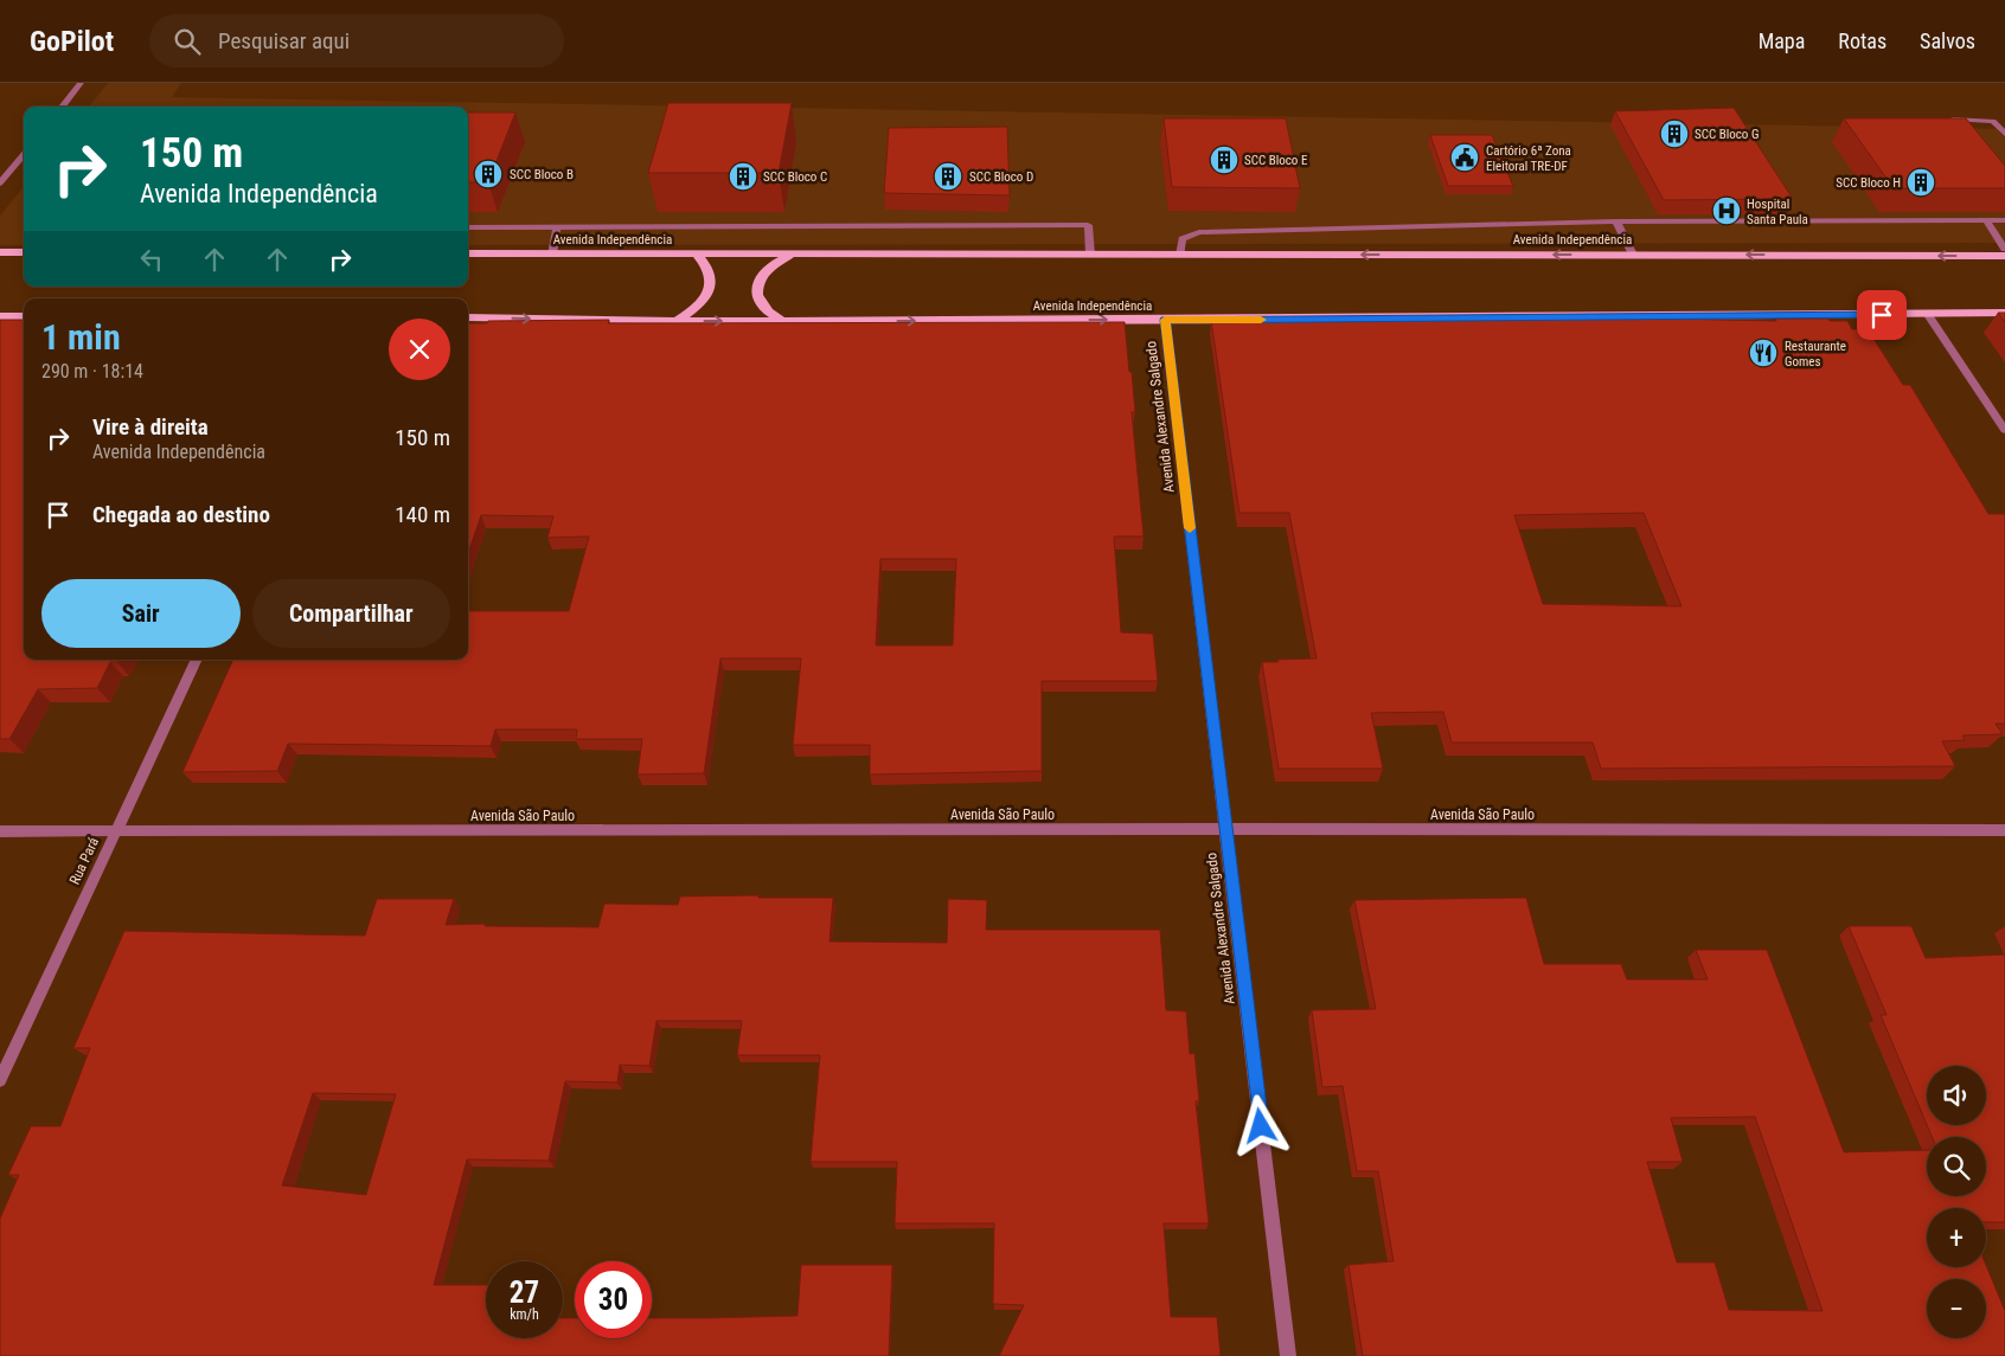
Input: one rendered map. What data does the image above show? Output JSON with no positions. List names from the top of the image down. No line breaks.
{"streets":{"main road":["Avenida Independência"],"street":["Avenida Alexandre Salgado","Avenida São Paulo","Rua Pará"]},"crossings":[["Avenida Independência","Avenida Alexandre Salgado"],["Avenida Alexandre Salgado","Avenida São Paulo"],["Avenida São Paulo","Rua Pará"]],"places":{"building":["SCC Bloco G","SCC Bloco E","SCC Bloco B","SCC Bloco C","SCC Bloco D","SCC Bloco H"],"public building":["Cartório 6ª Zona Eleitoral TRE-DF"],"hospital":["Hospital Santa Paula"],"restaurant":["Restaurante Gomes"]},"page":{"header":"GoPilot","search":"Pesquisar aqui","nav":["Mapa","Rotas","Salvos"],"turn":["150 m","Avenida Independência"],"heading":["1 min","290 m · 18:14"],"list":[{"name":"Vire à direita","note":"Avenida Independência","value":"150 m"},{"name":"Chegada ao destino","value":"140 m"}],"buttons":["Sair","Compartilhar"],"map_buttons":["+","−"],"speed":"27 km/h","limit":"30"}}
